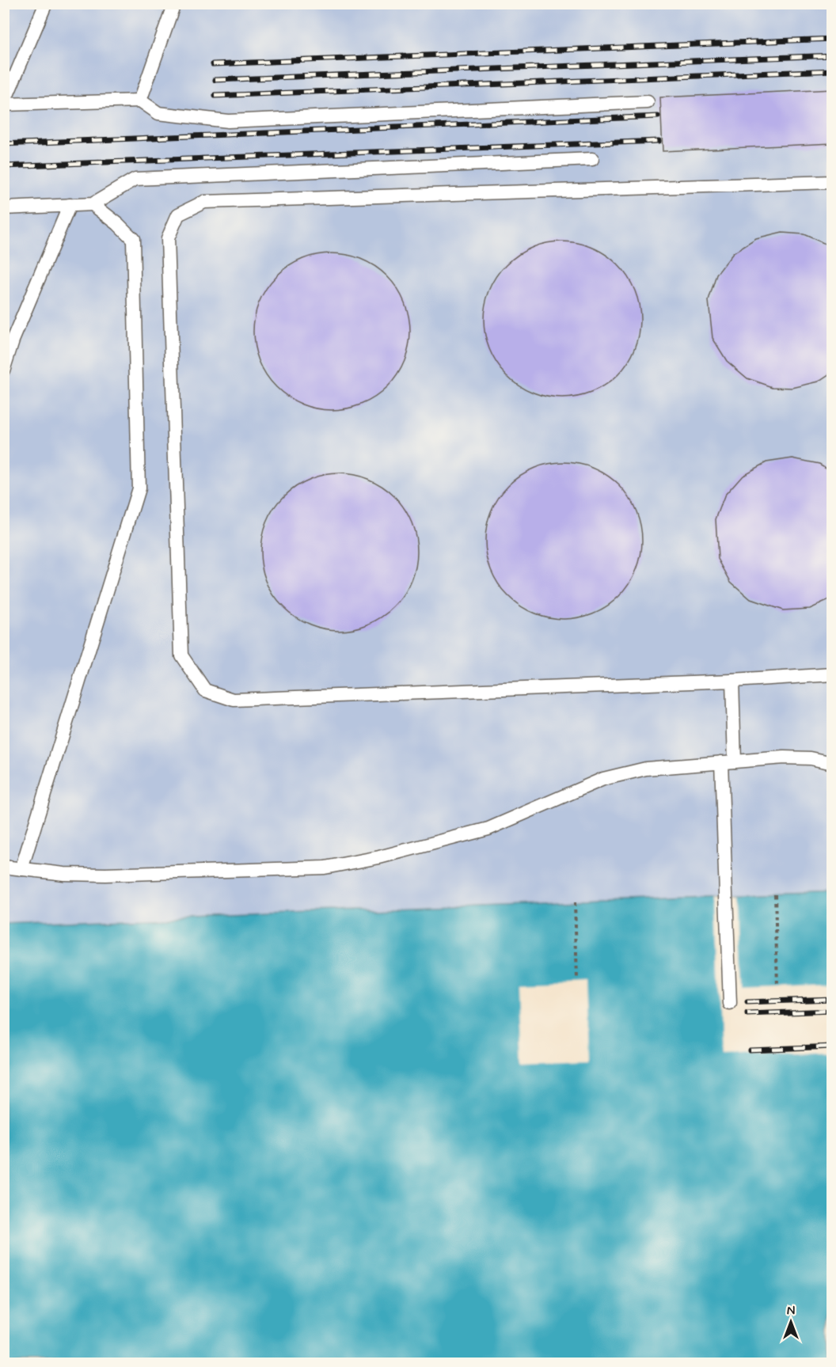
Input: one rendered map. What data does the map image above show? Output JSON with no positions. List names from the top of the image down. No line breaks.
{"north":"top"}
